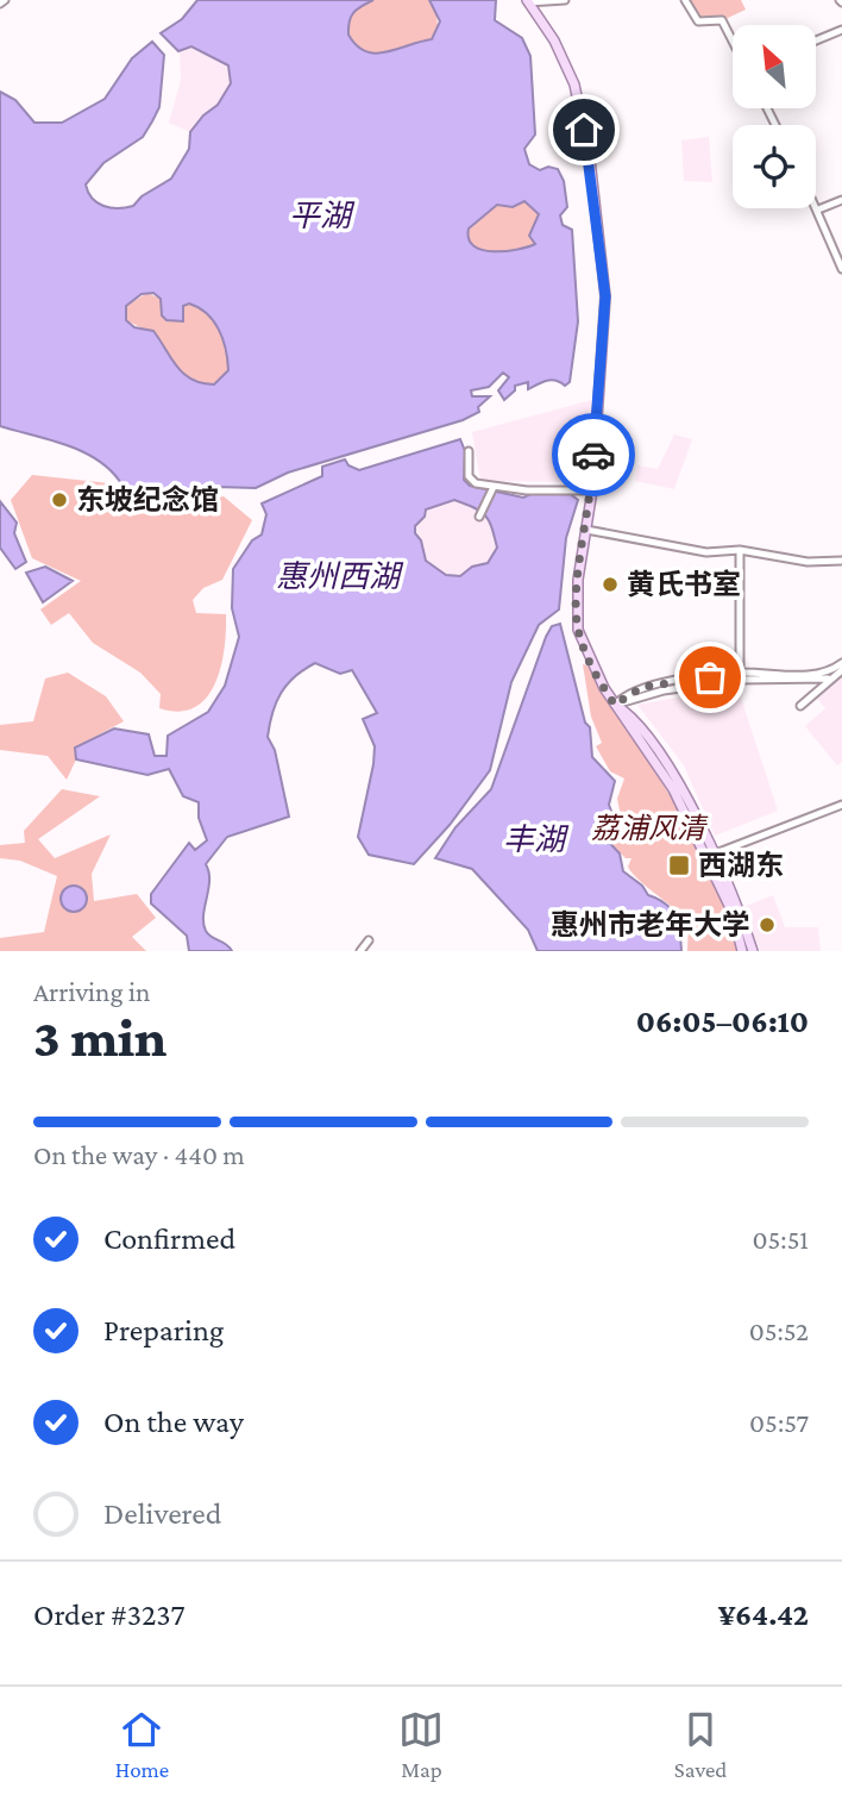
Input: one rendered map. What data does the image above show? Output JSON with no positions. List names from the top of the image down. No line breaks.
{"water":["平湖","惠州西湖","丰湖"],"parks":["荔浦风清"],"places":{"other":["东坡纪念馆","黄氏书室","惠州市老年大学"],"transit":["西湖东"]},"north":"top left","page":{"heading":["3 min","Arriving in","06:05–06:10"],"panel":["Order #3237","¥64.42"],"bar":"On the way · 440 m","list":[["Confirmed","05:51"],["Preparing","05:52"],["On the way","05:57"],"Delivered"],"tabs":["Home","Map","Saved"]}}
